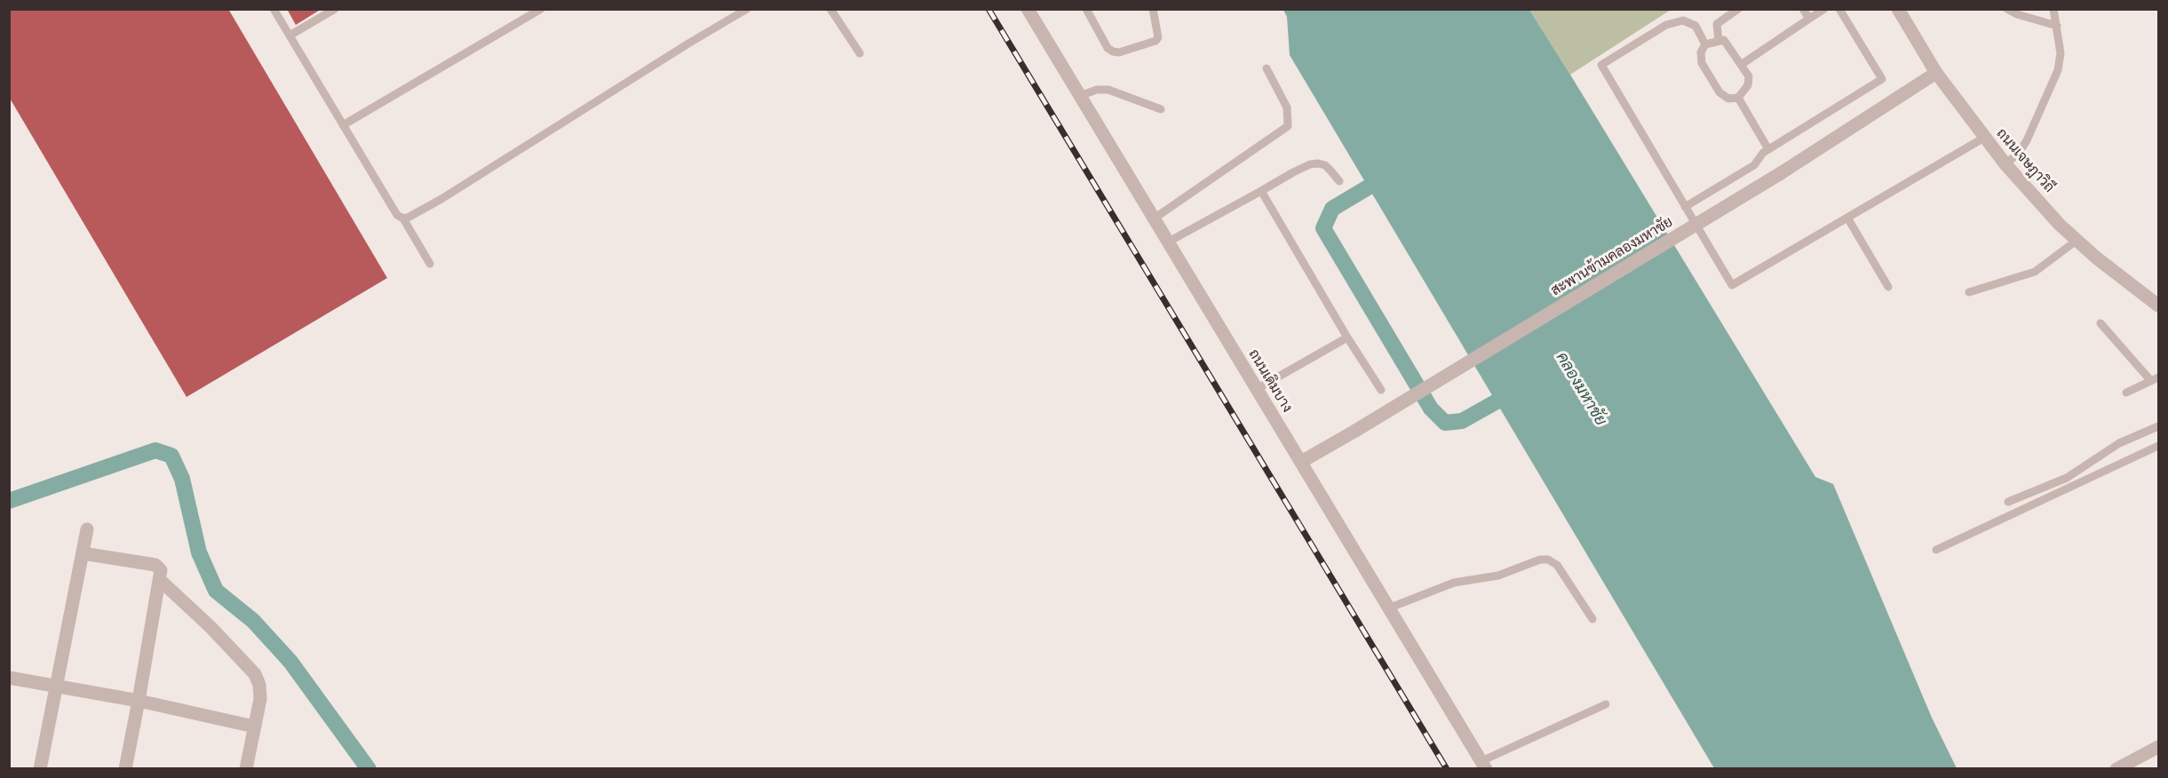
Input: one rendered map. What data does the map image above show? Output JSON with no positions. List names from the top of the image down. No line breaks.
{"streets":{"street":["ถนนเจษฎาวิถี","สะพานข้ามคลองมหาชัย","ถนนเดิมบาง"]},"crossings":[["ถนนเจษฎาวิถี","สะพานข้ามคลองมหาชัย"],["สะพานข้ามคลองมหาชัย","ถนนเดิมบาง"]],"water":["คลองมหาชัย"]}
